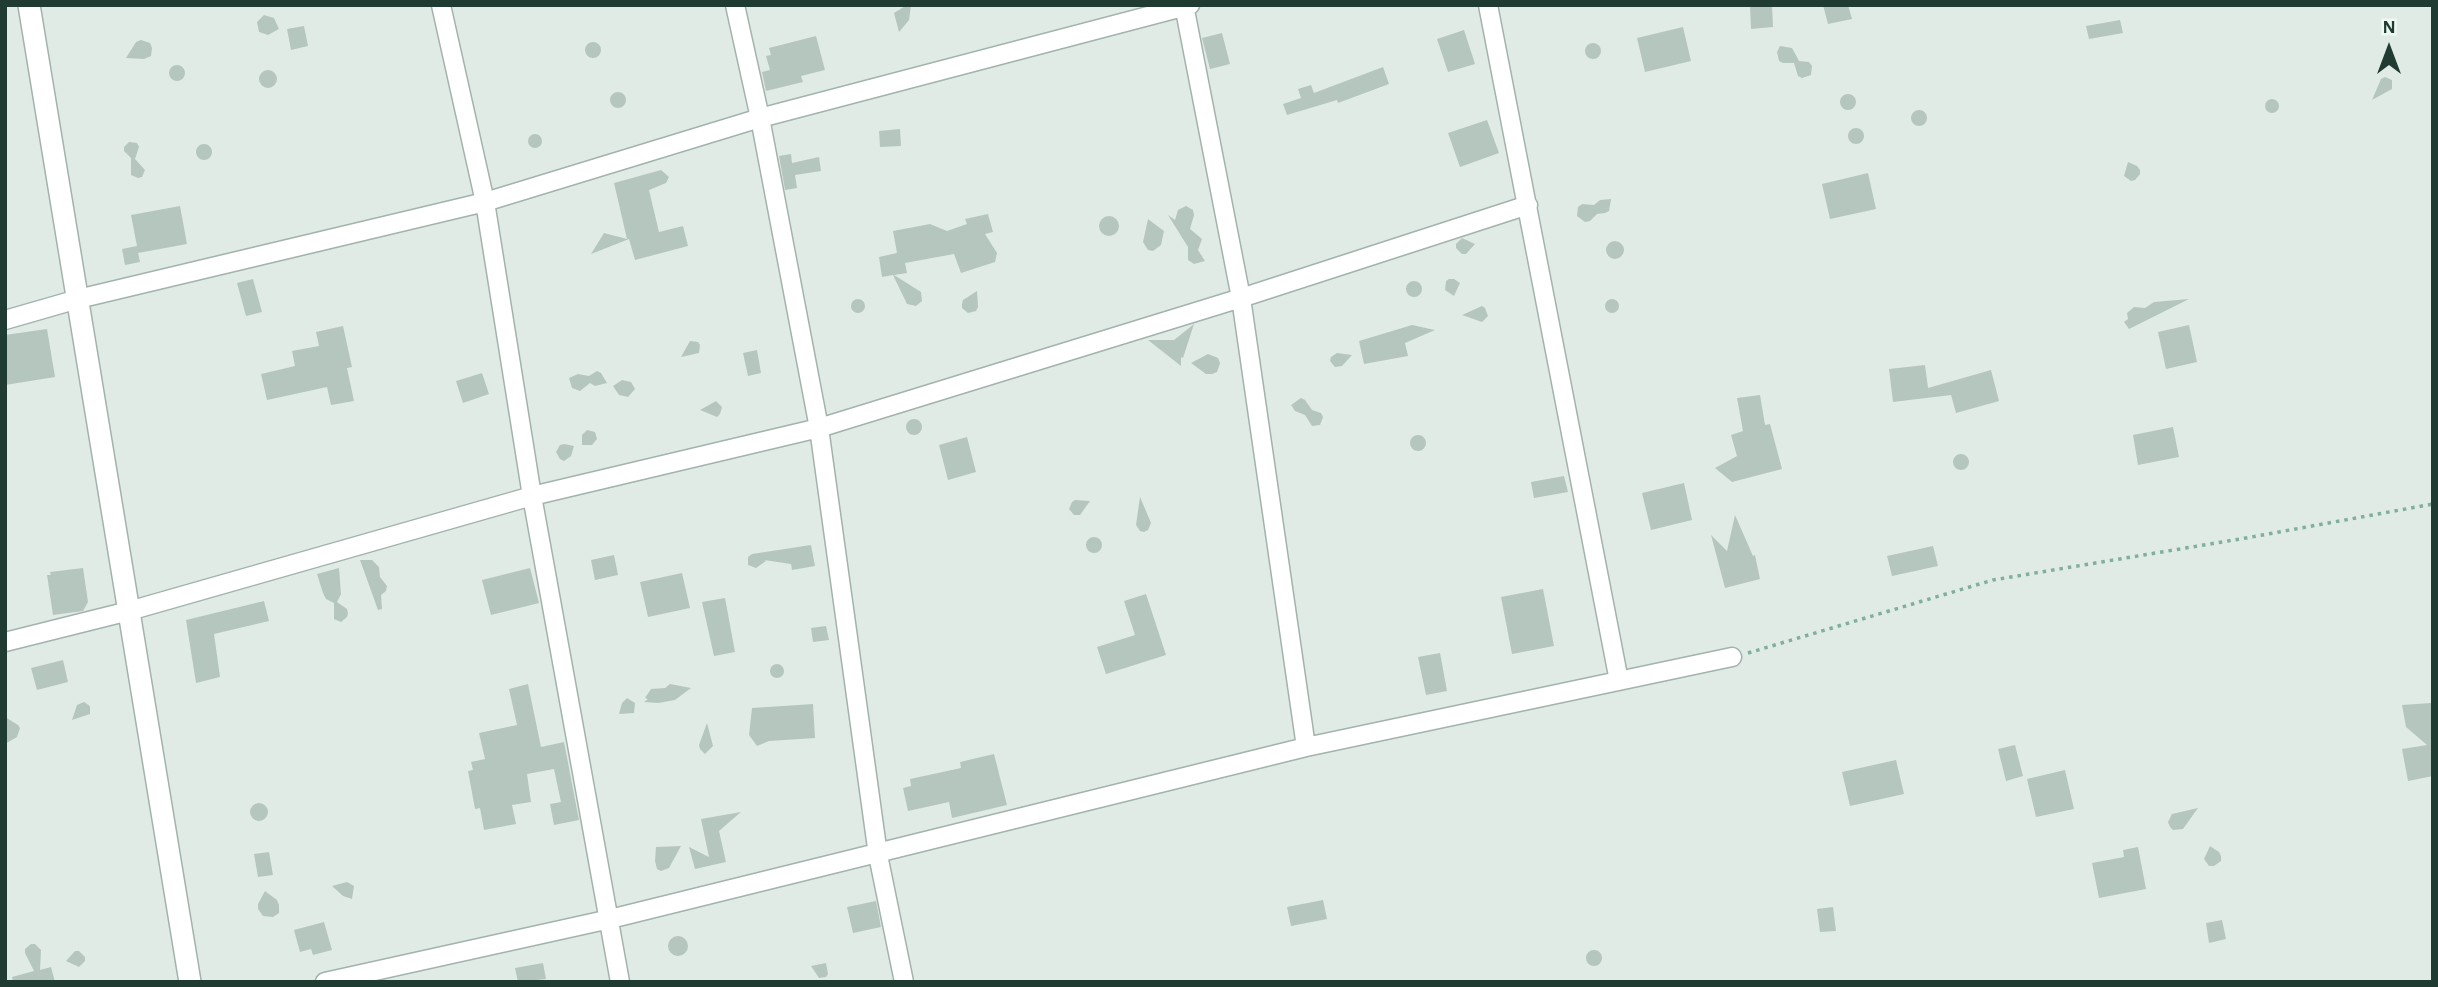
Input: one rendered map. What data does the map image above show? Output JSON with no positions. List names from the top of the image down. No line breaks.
{"north":"top"}
